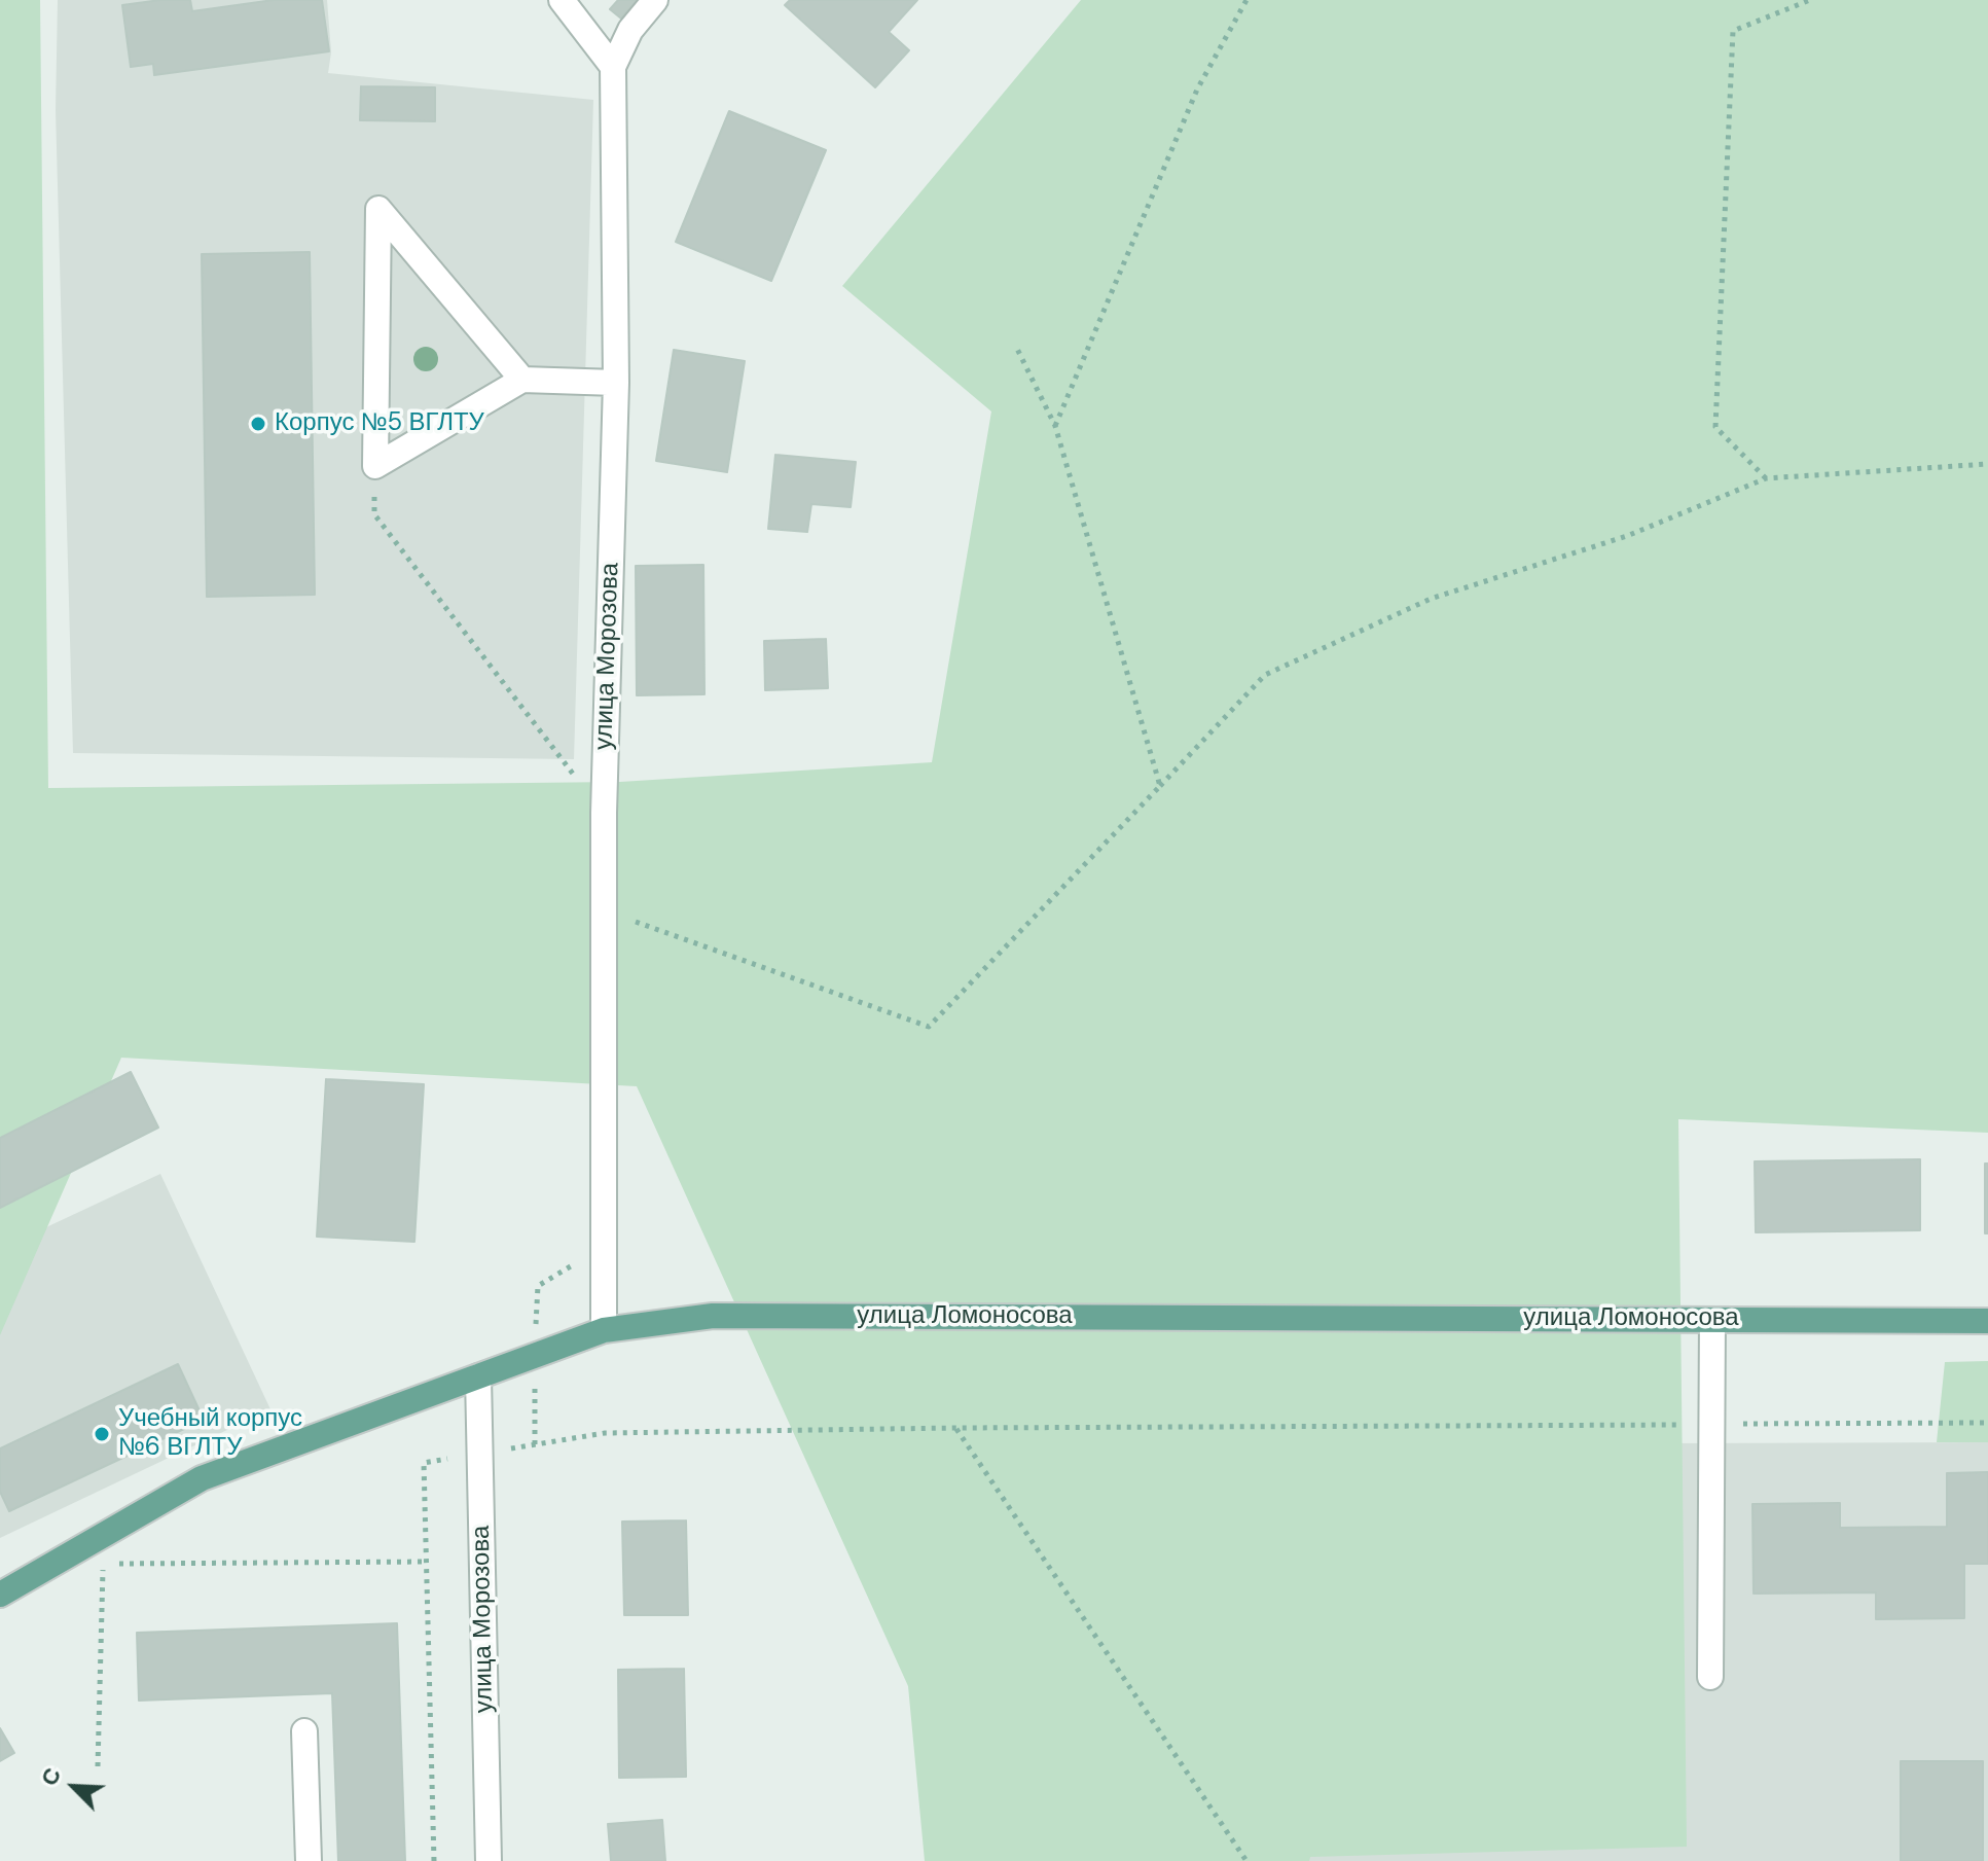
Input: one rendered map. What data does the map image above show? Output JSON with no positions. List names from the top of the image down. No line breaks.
{"streets":{"main road":["улица Ломоносова"],"street":["улица Морозова"]},"crossings":[["улица Морозова","улица Ломоносова"]],"places":["Корпус №5 ВГЛТУ","Учебный корпус №6 ВГЛТУ"],"north":"top left"}
